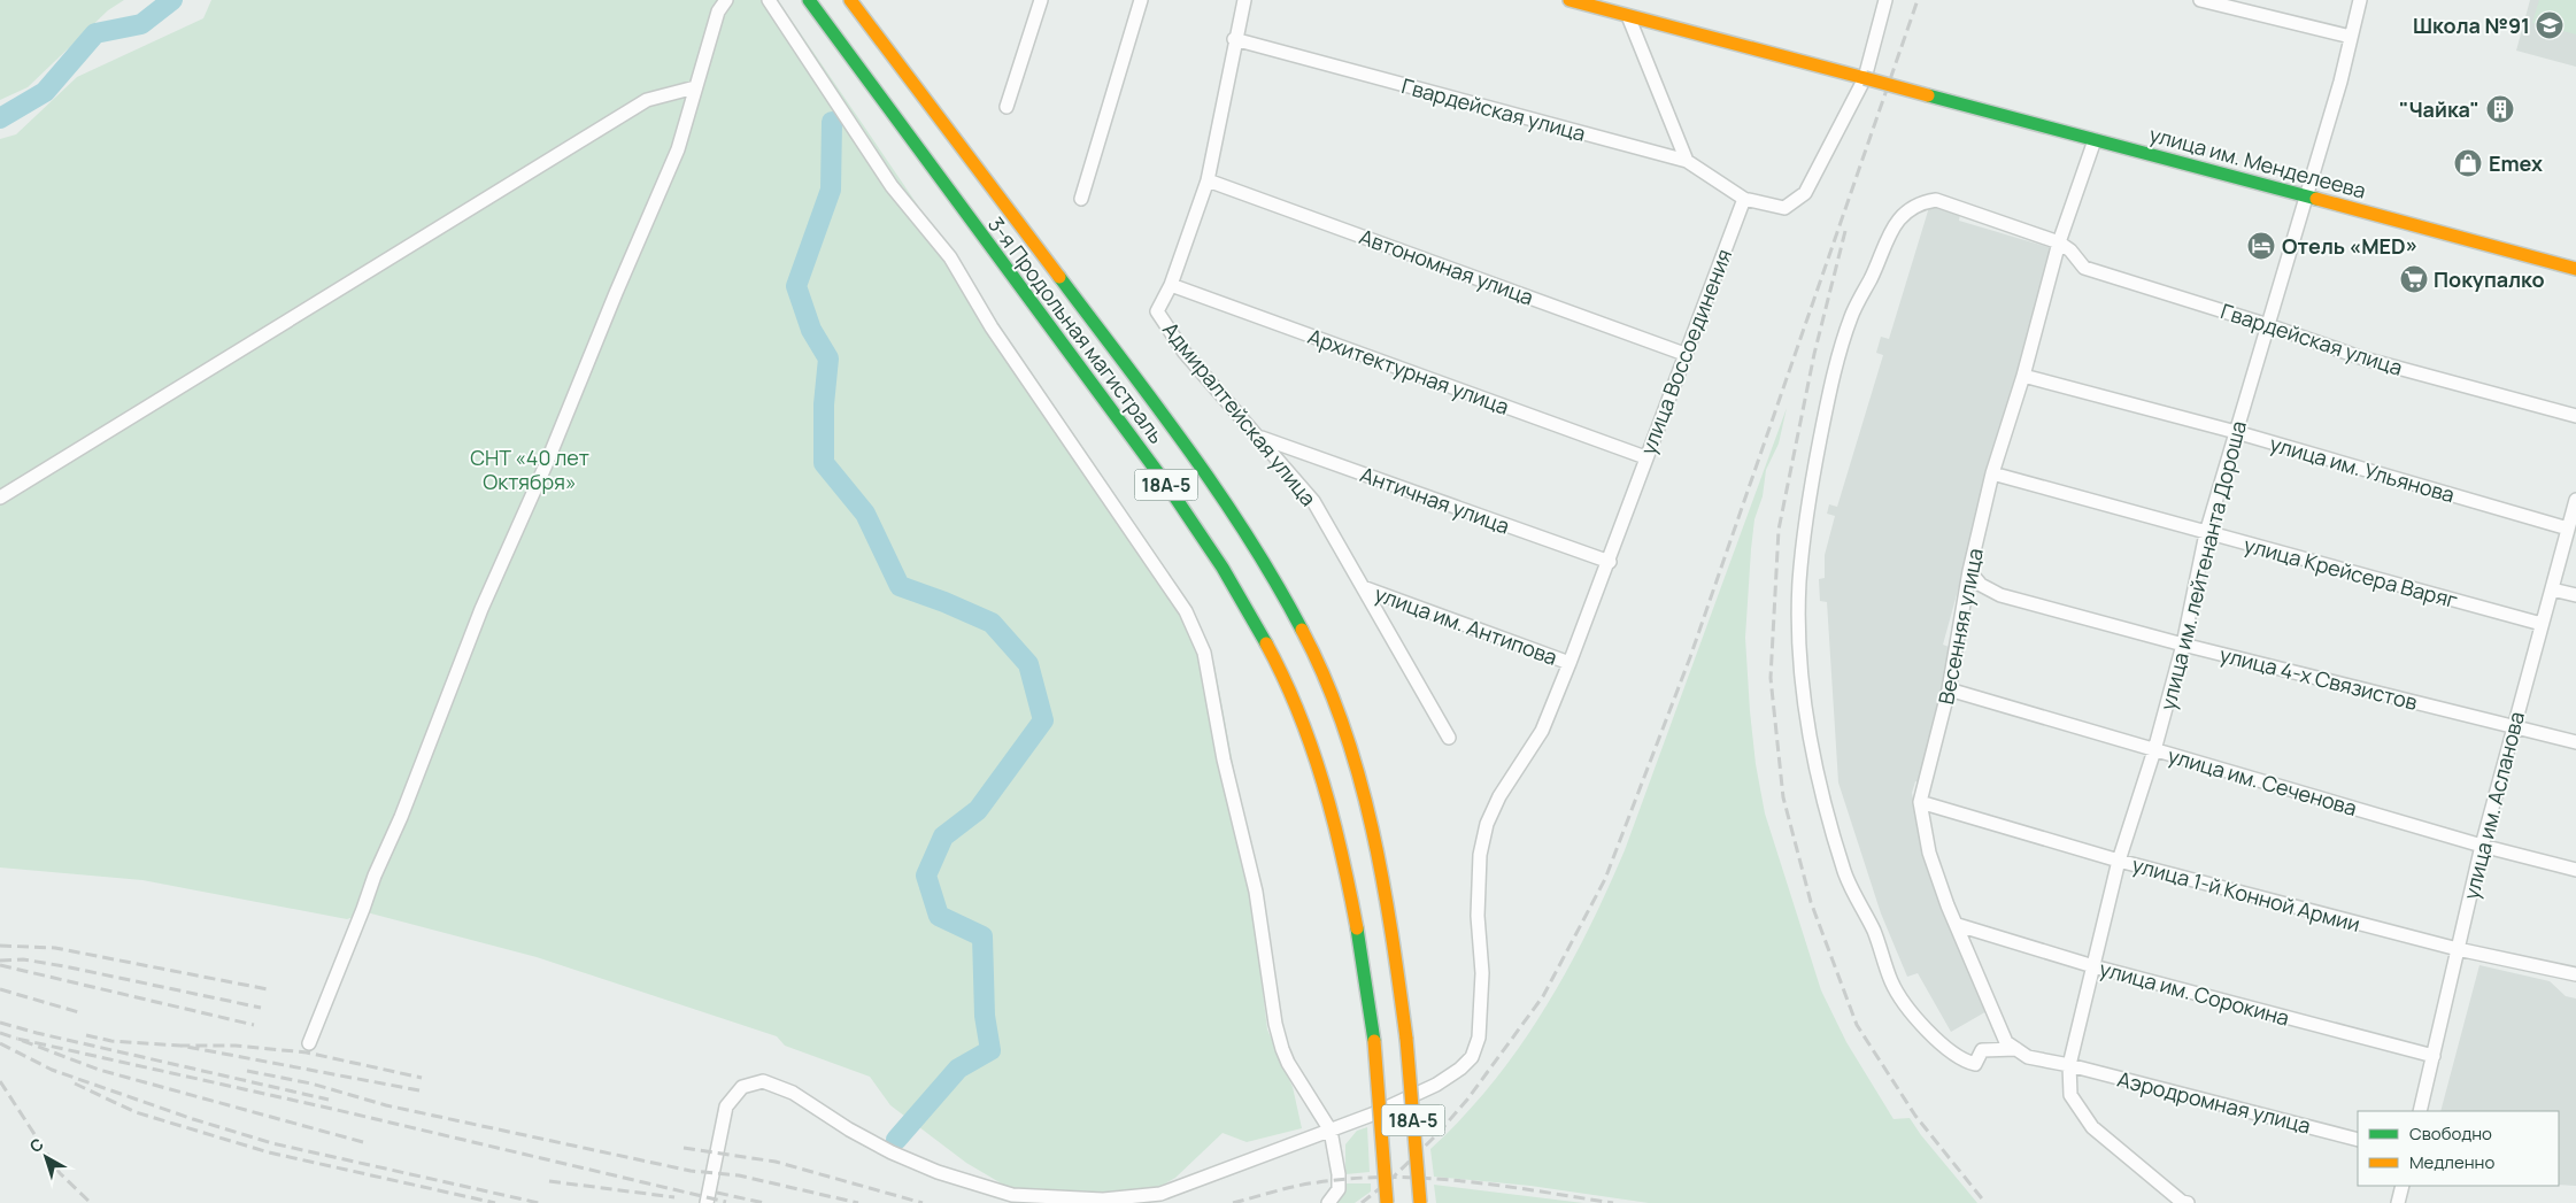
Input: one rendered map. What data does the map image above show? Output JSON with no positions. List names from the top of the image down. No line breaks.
{"streets":{"main road":["улица им. Менделеева","3-я Продольная магистраль","18А-5"],"street":["Гвардейская улица","Автономная улица","улица Воссоединения","Архитектурная улица","Адмиралтейская улица","улица им. Ульянова","Античная улица","улица им. лейтенанта Дороша","улица Крейсера Варяг","улица им. Антипова","Весенняя улица","улица 4-х Связистов","улица им. Сеченова","улица им. Асланова","улица 1-й Конной Армии","улица им. Сорокина","Аэродромная улица"]},"crossings":[["Гвардейская улица","улица Воссоединения"],["Гвардейская улица","Адмиралтейская улица"],["Гвардейская улица","улица им. лейтенанта Дороша"],["Гвардейская улица","Весенняя улица"],["улица им. Менделеева","улица им. лейтенанта Дороша"],["улица им. Менделеева","Весенняя улица"],["Автономная улица","улица Воссоединения"],["Автономная улица","Адмиралтейская улица"],["улица Воссоединения","Архитектурная улица"],["улица Воссоединения","Античная улица"],["улица Воссоединения","улица им. Антипова"],["Архитектурная улица","Адмиралтейская улица"],["Адмиралтейская улица","Античная улица"],["Адмиралтейская улица","улица им. Антипова"],["улица им. Ульянова","улица им. лейтенанта Дороша"],["улица им. Ульянова","Весенняя улица"],["улица им. Ульянова","улица им. Асланова"],["улица им. лейтенанта Дороша","улица Крейсера Варяг"],["улица им. лейтенанта Дороша","Весенняя улица"],["улица им. лейтенанта Дороша","улица 4-х Связистов"],["улица им. лейтенанта Дороша","улица им. Сеченова"],["улица им. лейтенанта Дороша","улица 1-й Конной Армии"],["улица им. лейтенанта Дороша","улица им. Сорокина"],["улица им. лейтенанта Дороша","Аэродромная улица"],["улица Крейсера Варяг","Весенняя улица"],["улица Крейсера Варяг","улица им. Асланова"],["Весенняя улица","улица 4-х Связистов"],["Весенняя улица","улица им. Сеченова"],["Весенняя улица","улица 1-й Конной Армии"],["Весенняя улица","улица им. Сорокина"],["Весенняя улица","Аэродромная улица"],["улица 4-х Связистов","улица им. Асланова"],["улица им. Сеченова","улица им. Асланова"],["улица им. Асланова","улица 1-й Конной Армии"],["улица им. Асланова","улица им. Сорокина"]],"parks":["СНТ «40 лет Октября»"],"places":{"school or university":["Школа №91"],"building":["\"Чайка\""],"shop":["Emex"],"hotel":["Отель «MED»"],"supermarket":["Покупалко"]},"legend":["Свободно","Медленно"],"north":"top left"}
